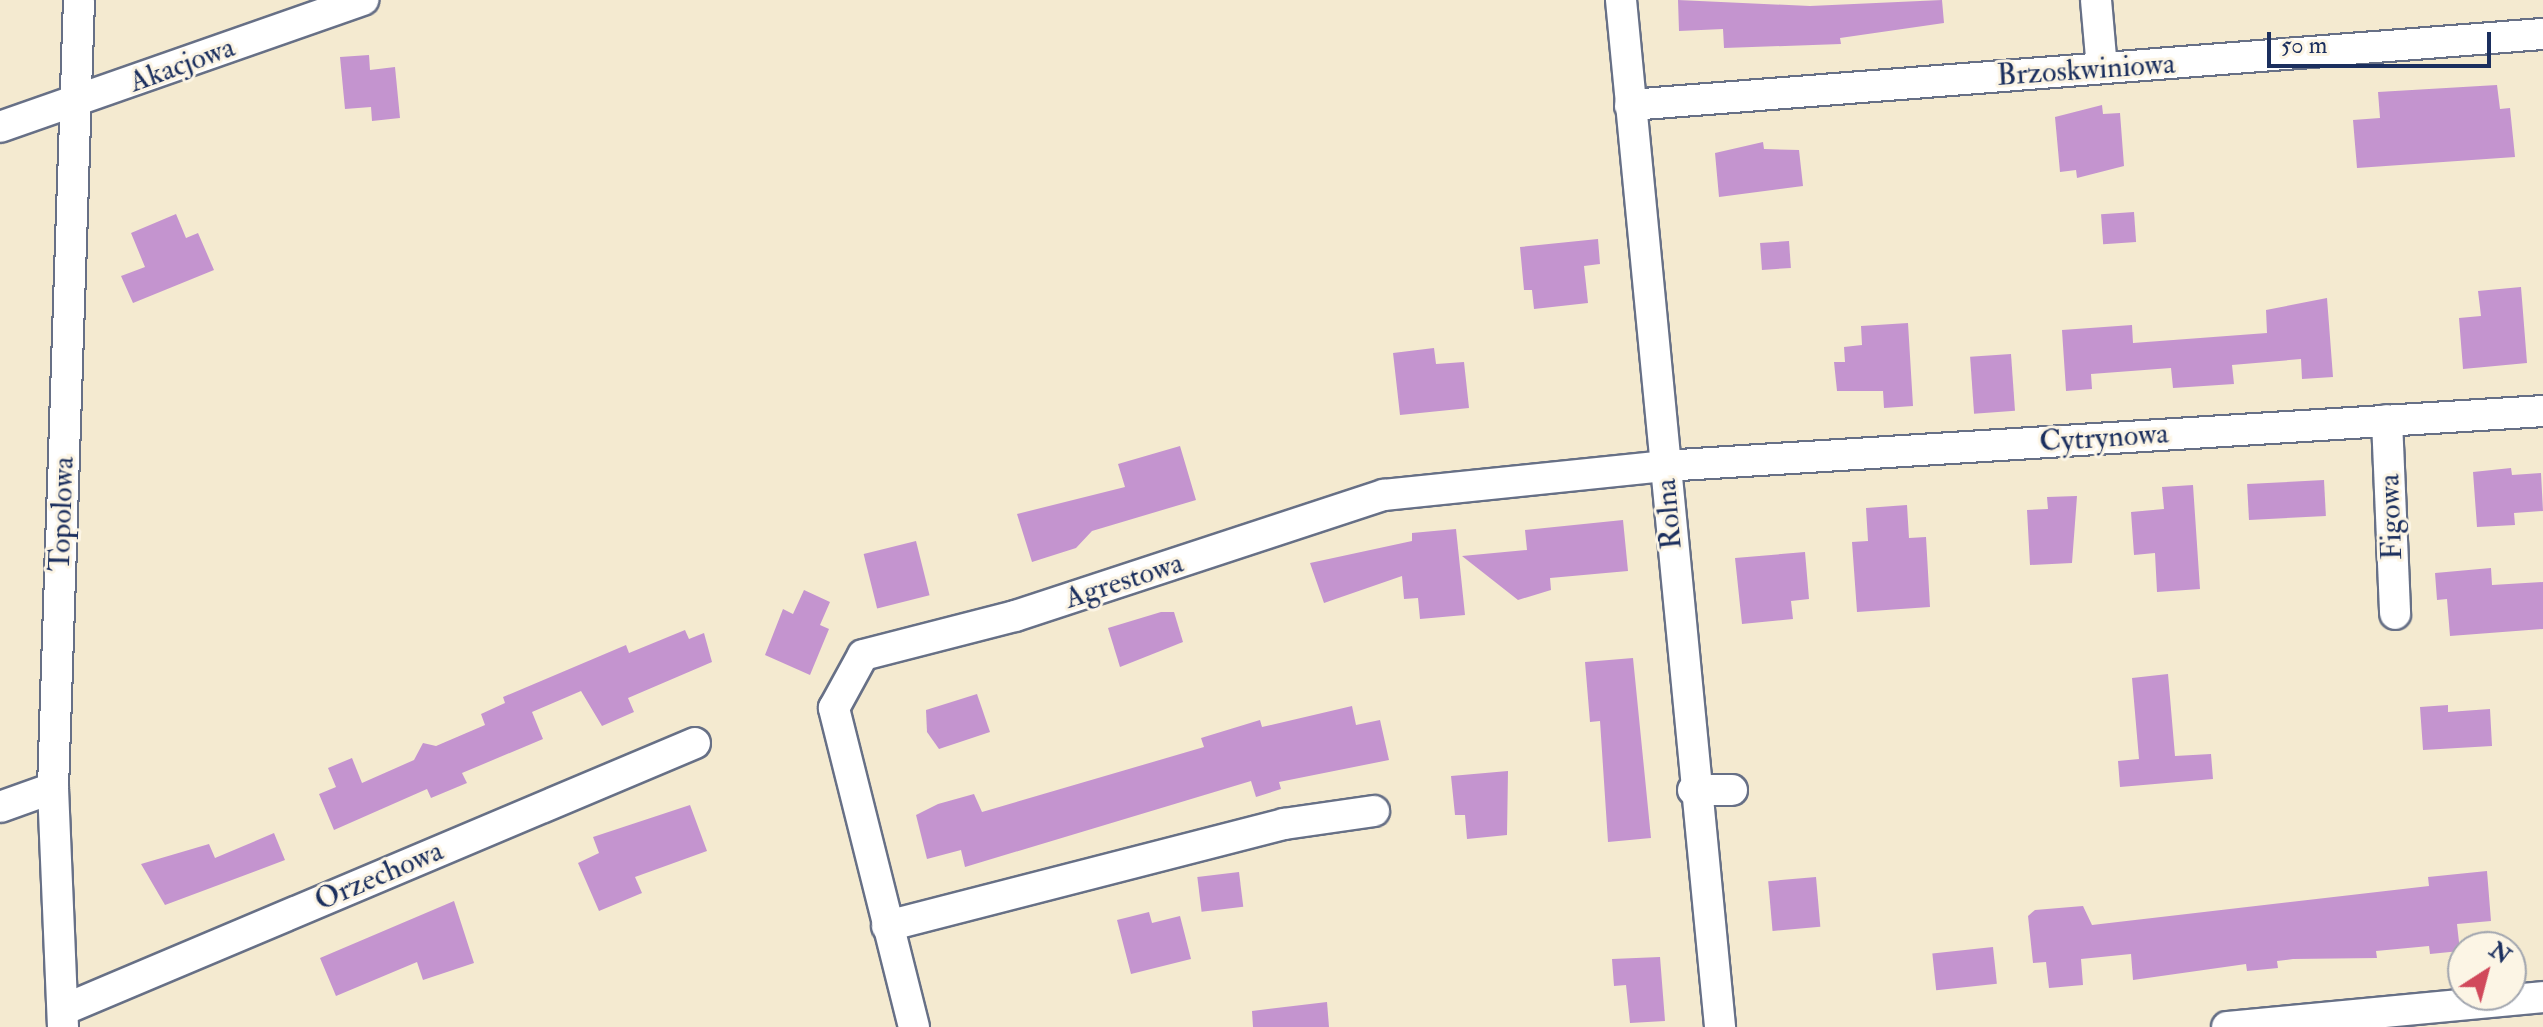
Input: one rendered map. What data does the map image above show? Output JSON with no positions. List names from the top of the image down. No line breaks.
{"streets":{"street":["Akacjowa","Brzoskwiniowa","Cytrynowa","Topolowa","Rolna","Figowa","Agrestowa","Orzechowa"]},"crossings":[["Akacjowa","Topolowa"],["Brzoskwiniowa","Rolna"],["Cytrynowa","Rolna"],["Cytrynowa","Figowa"],["Cytrynowa","Agrestowa"],["Topolowa","Orzechowa"],["Rolna","Agrestowa"]],"scale_bar":"50 m","north":"top right"}
